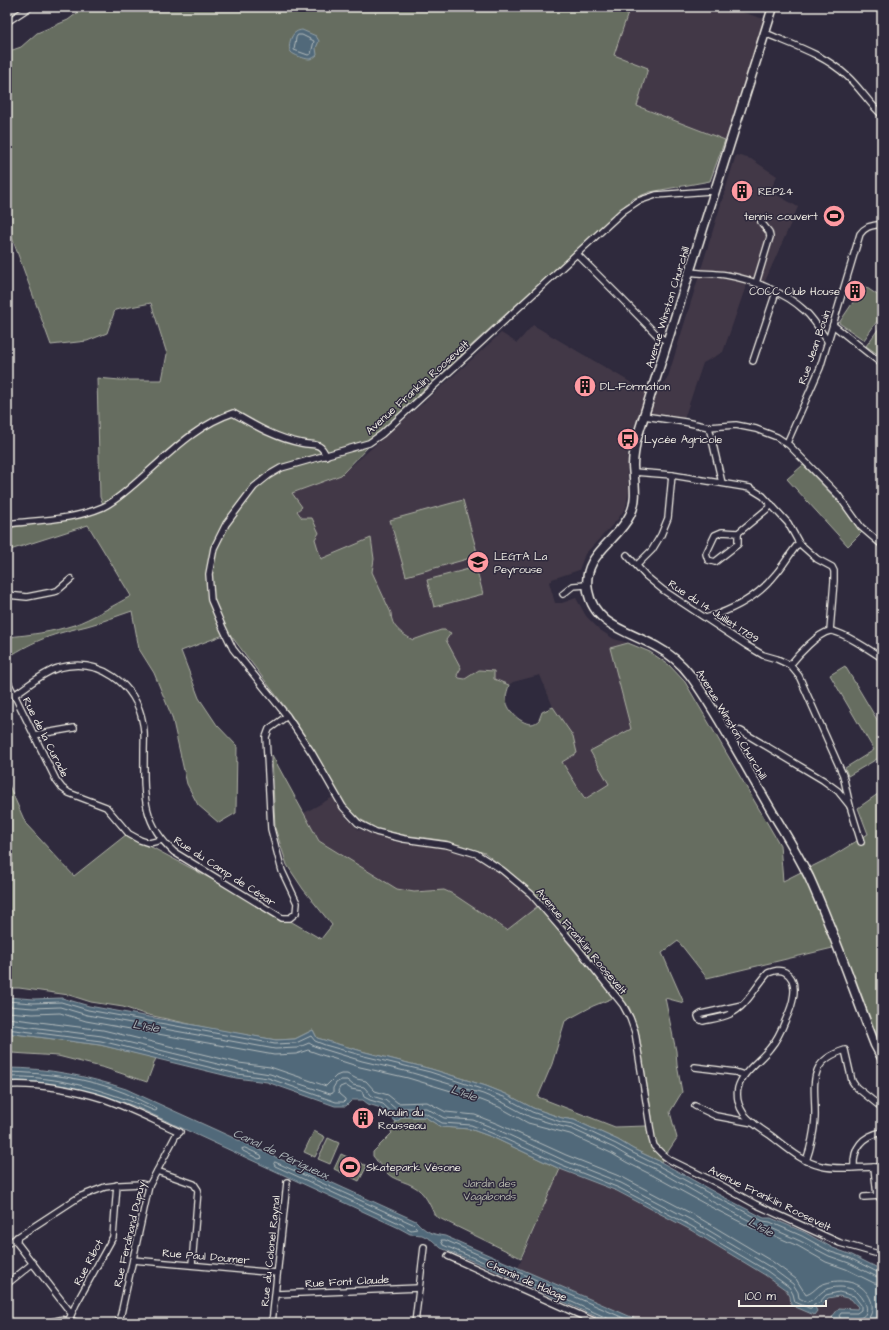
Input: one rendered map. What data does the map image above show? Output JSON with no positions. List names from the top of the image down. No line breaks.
{"streets":{"main road":["Avenue Winston Churchill"],"street":["Rue Jean Bouin","Avenue Franklin Roosevelt","Rue du 14 Juillet 1789","Rue de la Curade","Rue du Camp de César","Rue Ferdinand Dupuy","Rue du Colonel Raynal","Rue Paul Doumer","Rue Ribot","Chemin de Halage","Rue Font Claude"]},"crossings":[["Avenue Winston Churchill","Avenue Franklin Roosevelt"],["Avenue Franklin Roosevelt","Rue du Camp de César"],["Rue de la Curade","Rue du Camp de César"],["Rue Ferdinand Dupuy","Rue Paul Doumer"],["Rue du Colonel Raynal","Rue Paul Doumer"],["Rue du Colonel Raynal","Rue Font Claude"]],"water":["L'Isle","Canal de Périgueux"],"parks":["Jardin des Vagabonds"],"places":{"building":["REP24","COCC Club House","DL-Formation","Moulin du Rousseau"],"sports":["tennis couvert","Skatepark Vésone"],"bus stop":["Lycée Agricole"],"school or university":["LEGTA La Peyrouse"]},"scale_bar":"100 m"}
